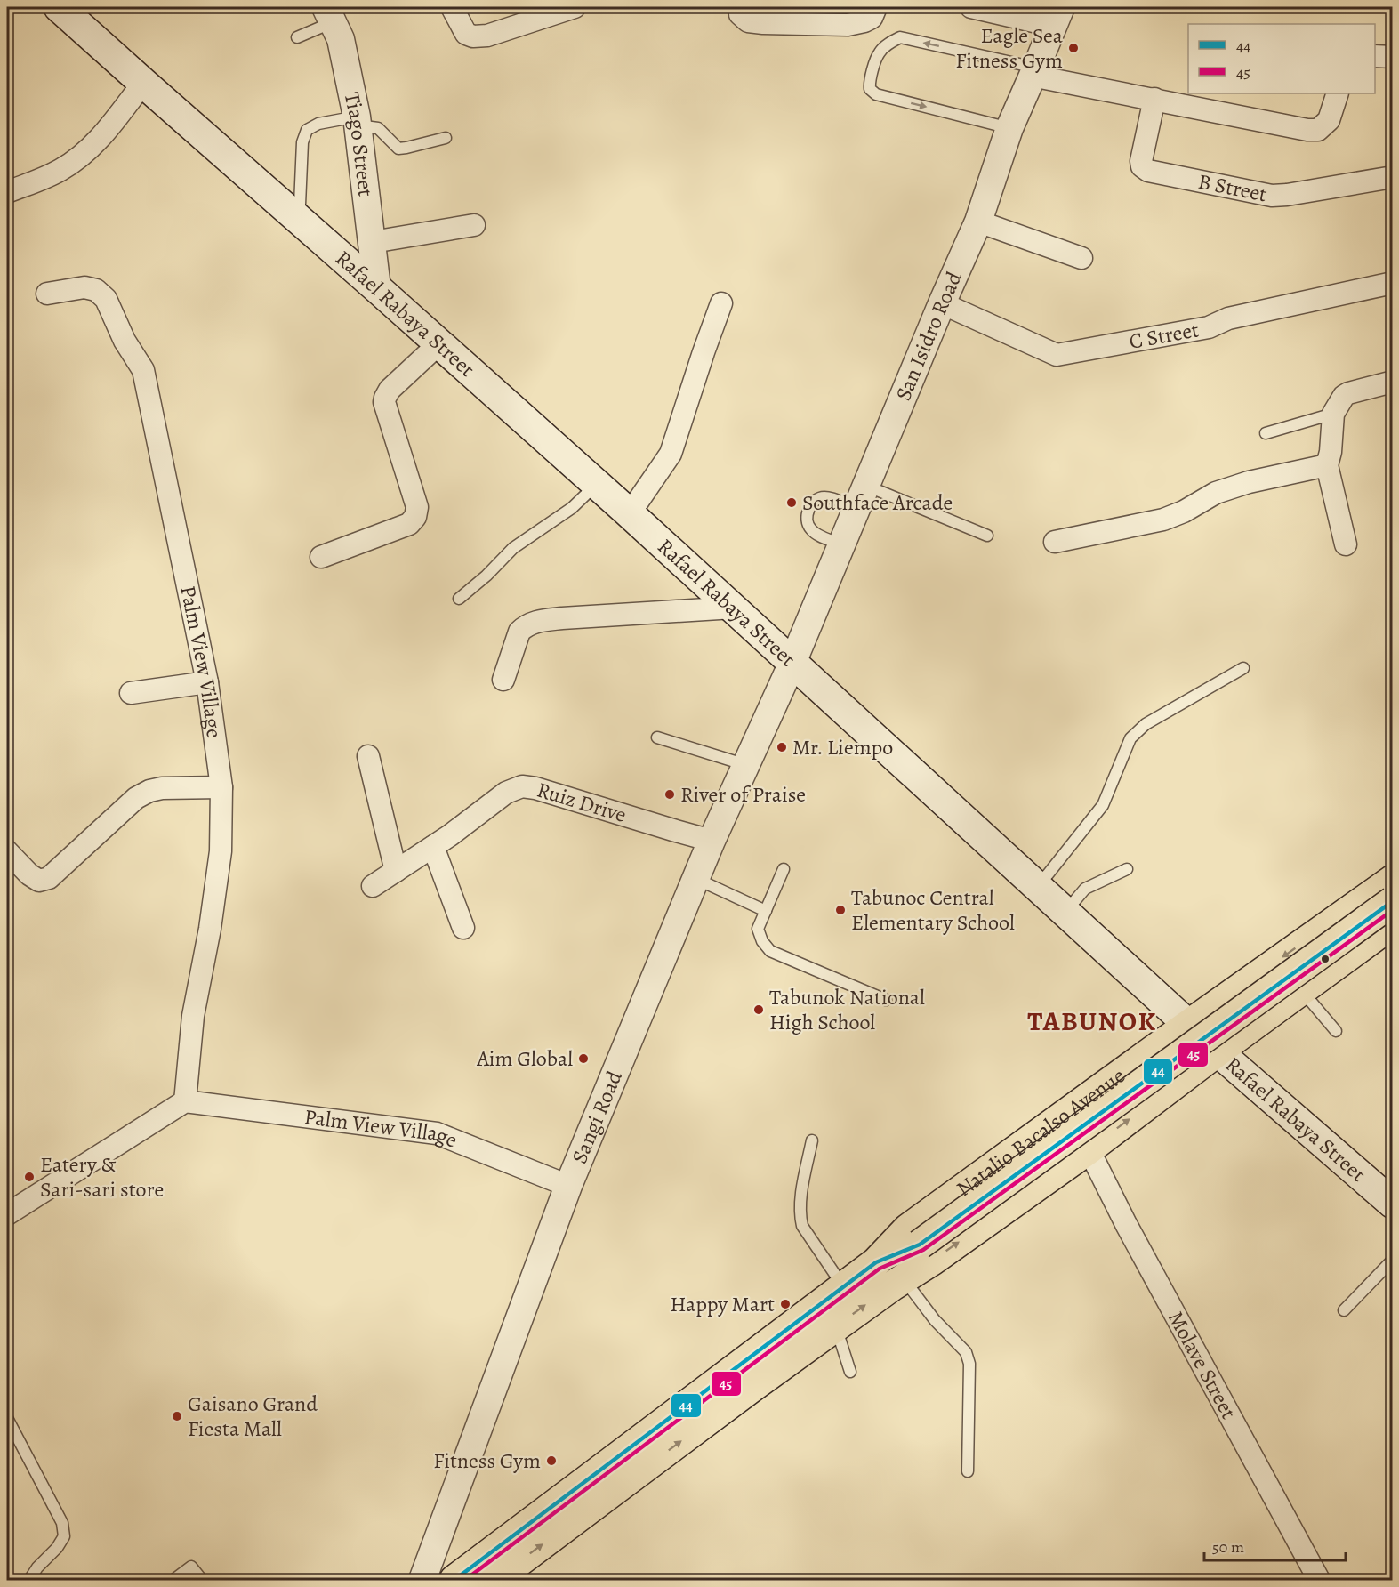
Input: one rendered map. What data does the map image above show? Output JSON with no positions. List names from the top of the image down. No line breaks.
{"streets":{"main road":["Rafael Rabaya Street","Natalio Bacalso Avenue"],"street":["Tiago Street","B Street","San Isidro Road","C Street","Palm View Village","Ruiz Drive","Sangi Road","Molave Street"]},"crossings":[["Tiago Street","Rafael Rabaya Street"],["Rafael Rabaya Street","San Isidro Road"],["Rafael Rabaya Street","Sangi Road"],["Rafael Rabaya Street","Natalio Bacalso Avenue"],["San Isidro Road","C Street"],["San Isidro Road","Sangi Road"],["Palm View Village","Sangi Road"],["Ruiz Drive","Sangi Road"],["Natalio Bacalso Avenue","Molave Street"]],"districts":["TABUNOK"],"places":["Eagle Sea Fitness Gym","Southface Arcade","Mr. Liempo","River of Praise","Tabunoc Central Elementary School","Tabunok National High School","Aim Global","Eatery & Sari-sari store","Happy Mart","Gaisano Grand Fiesta Mall","Fitness Gym"],"lines":["transit line 44","transit line 45"],"legend":["44","45"],"scale_bar":"50 m"}
